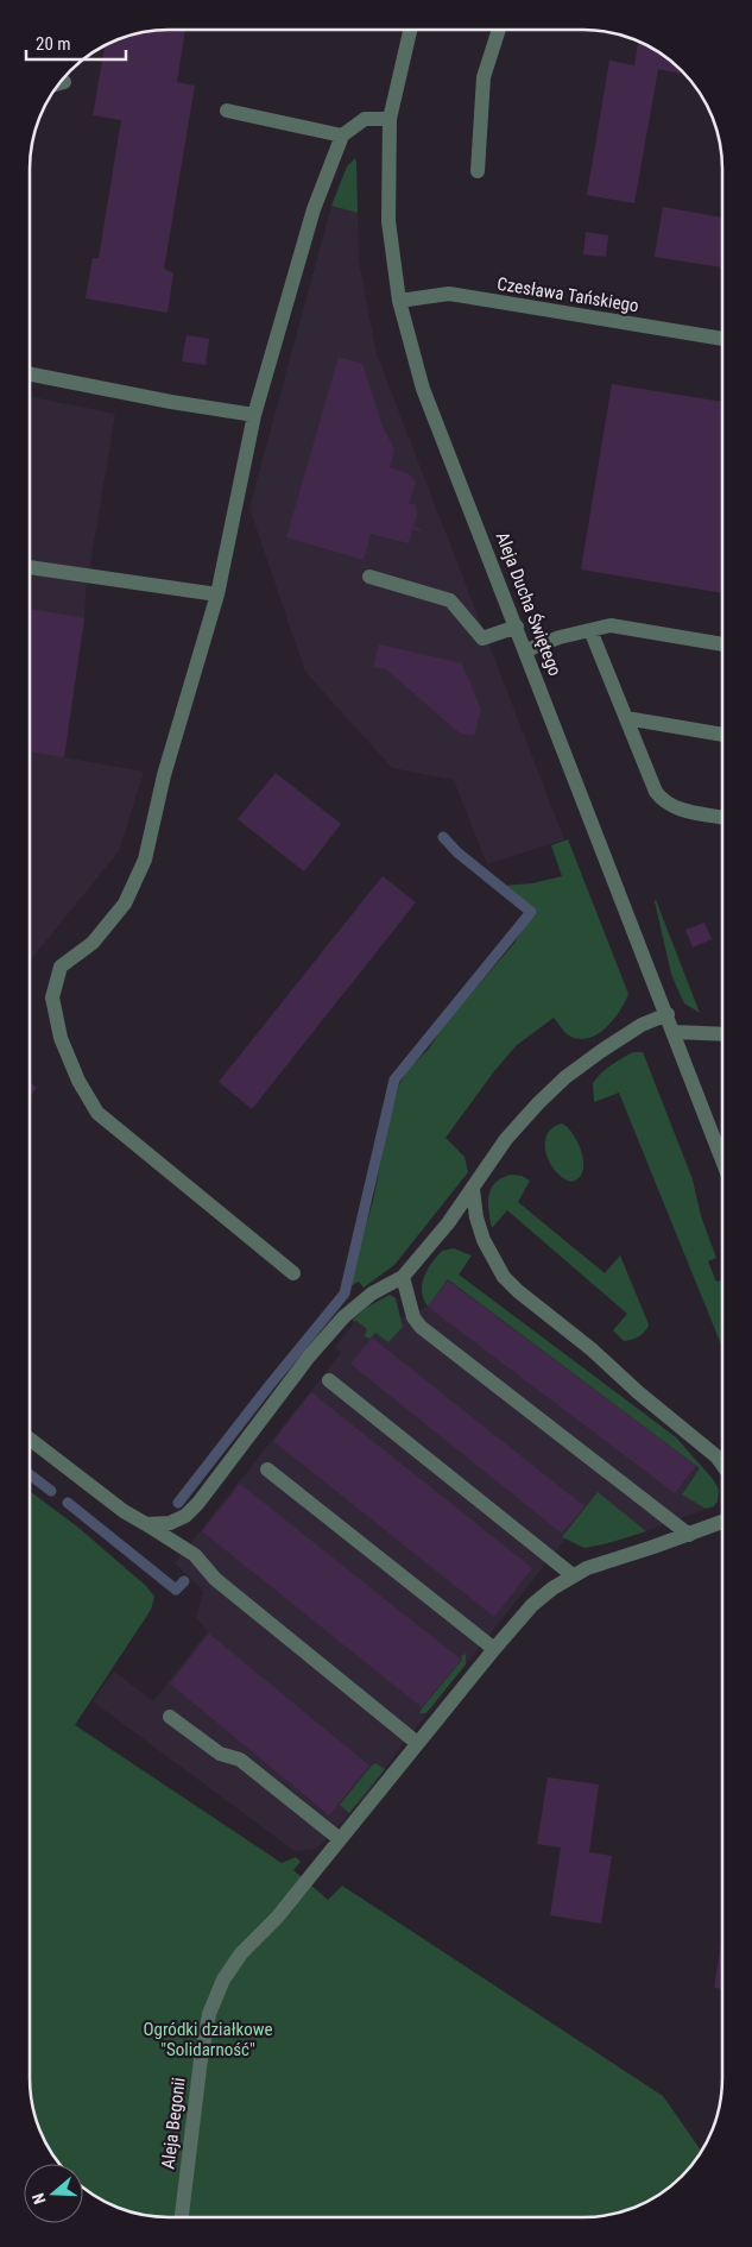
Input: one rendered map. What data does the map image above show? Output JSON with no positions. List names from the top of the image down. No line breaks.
{"streets":{"street":["Czesława Tańskiego","Aleja Ducha Świętego","Aleja Begonii"]},"crossings":[["Czesława Tańskiego","Aleja Ducha Świętego"]],"parks":["Ogródki działkowe \"Solidarność\""],"scale_bar":"20 m","north":"left"}
